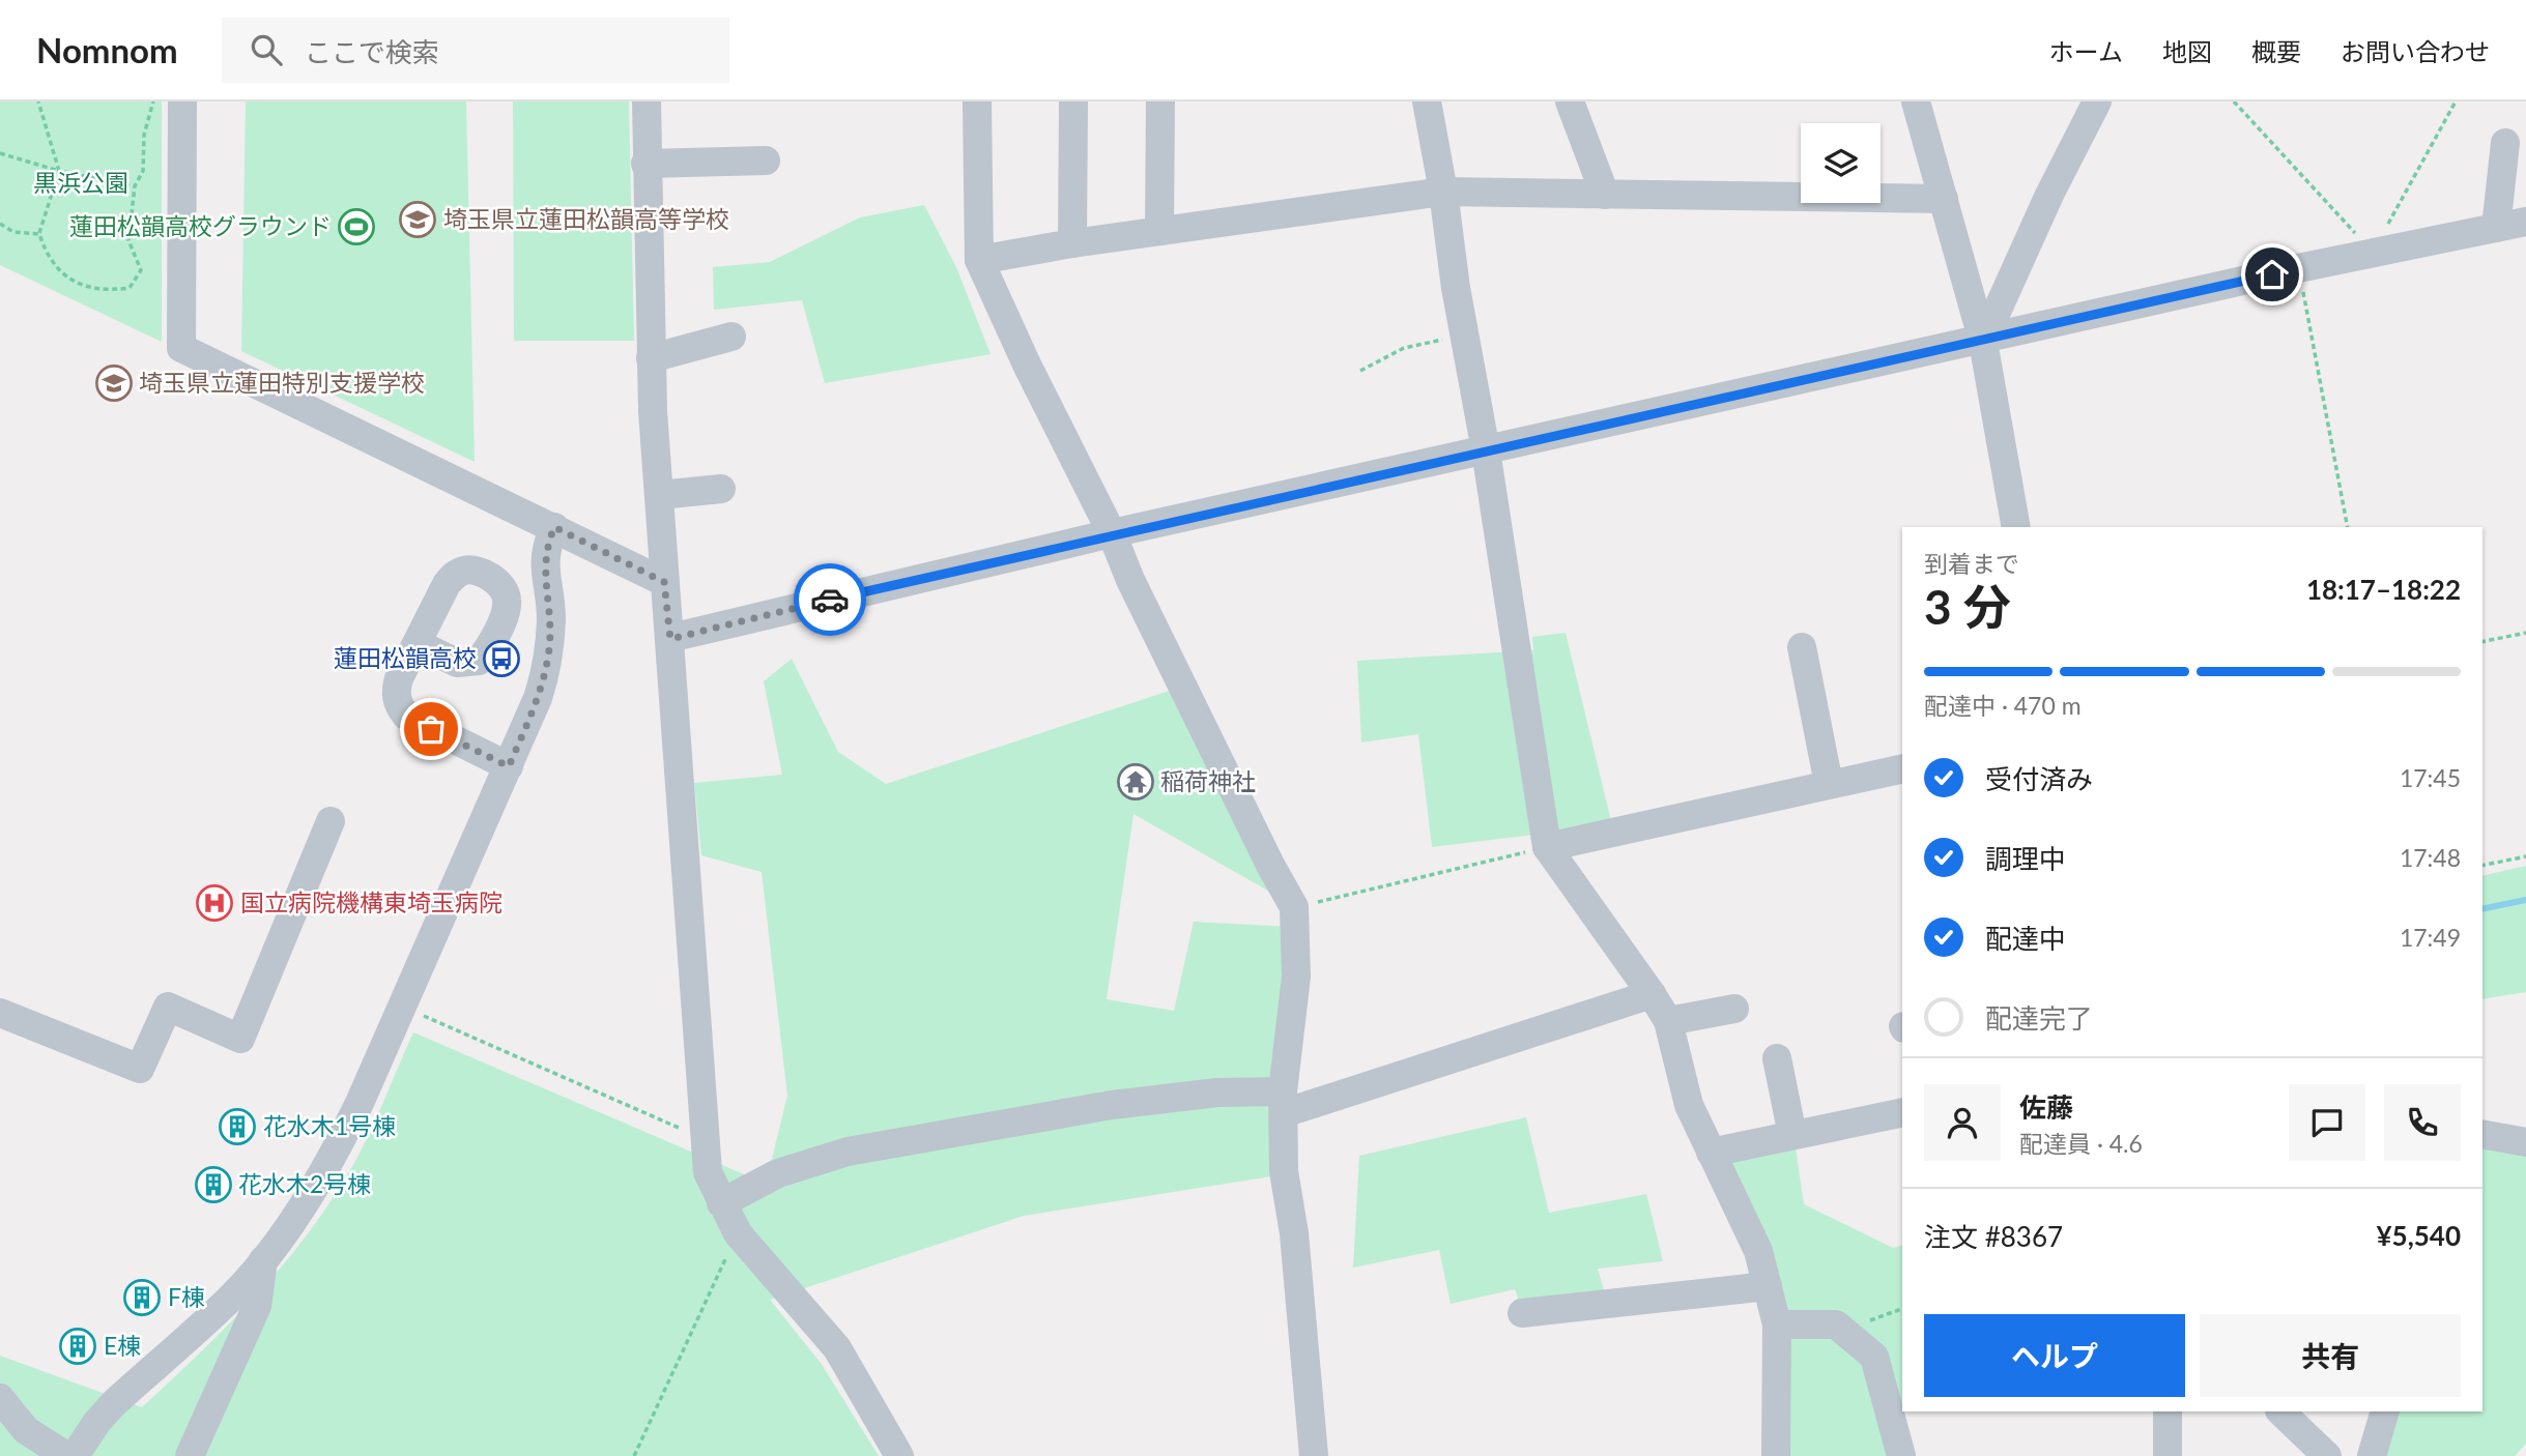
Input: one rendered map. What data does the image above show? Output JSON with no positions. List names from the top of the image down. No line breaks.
{"parks":["黒浜公園"],"places":{"school or university":["埼玉県立蓮田松韻高等学校","埼玉県立蓮田特別支援学校"],"sports":["蓮田松韻高校グラウンド"],"bus stop":["蓮田松韻高校"],"temple":["稲荷神社"],"hospital":["国立病院機構東埼玉病院"],"building":["花水木1号棟","花水木2号棟","F棟","E棟"]},"page":{"header":"Nomnom","search":"ここで検索","nav":["ホーム","地図","概要","お問い合わせ"],"heading":["3 分","到着まで","18:17–18:22"],"panel":["佐藤","配達員 · 4.6","注文 #8367","¥5,540"],"bar":"配達中 · 470 m","list":[["受付済み","17:45"],["調理中","17:48"],["配達中","17:49"],"配達完了"],"buttons":["ヘルプ","共有"]}}
